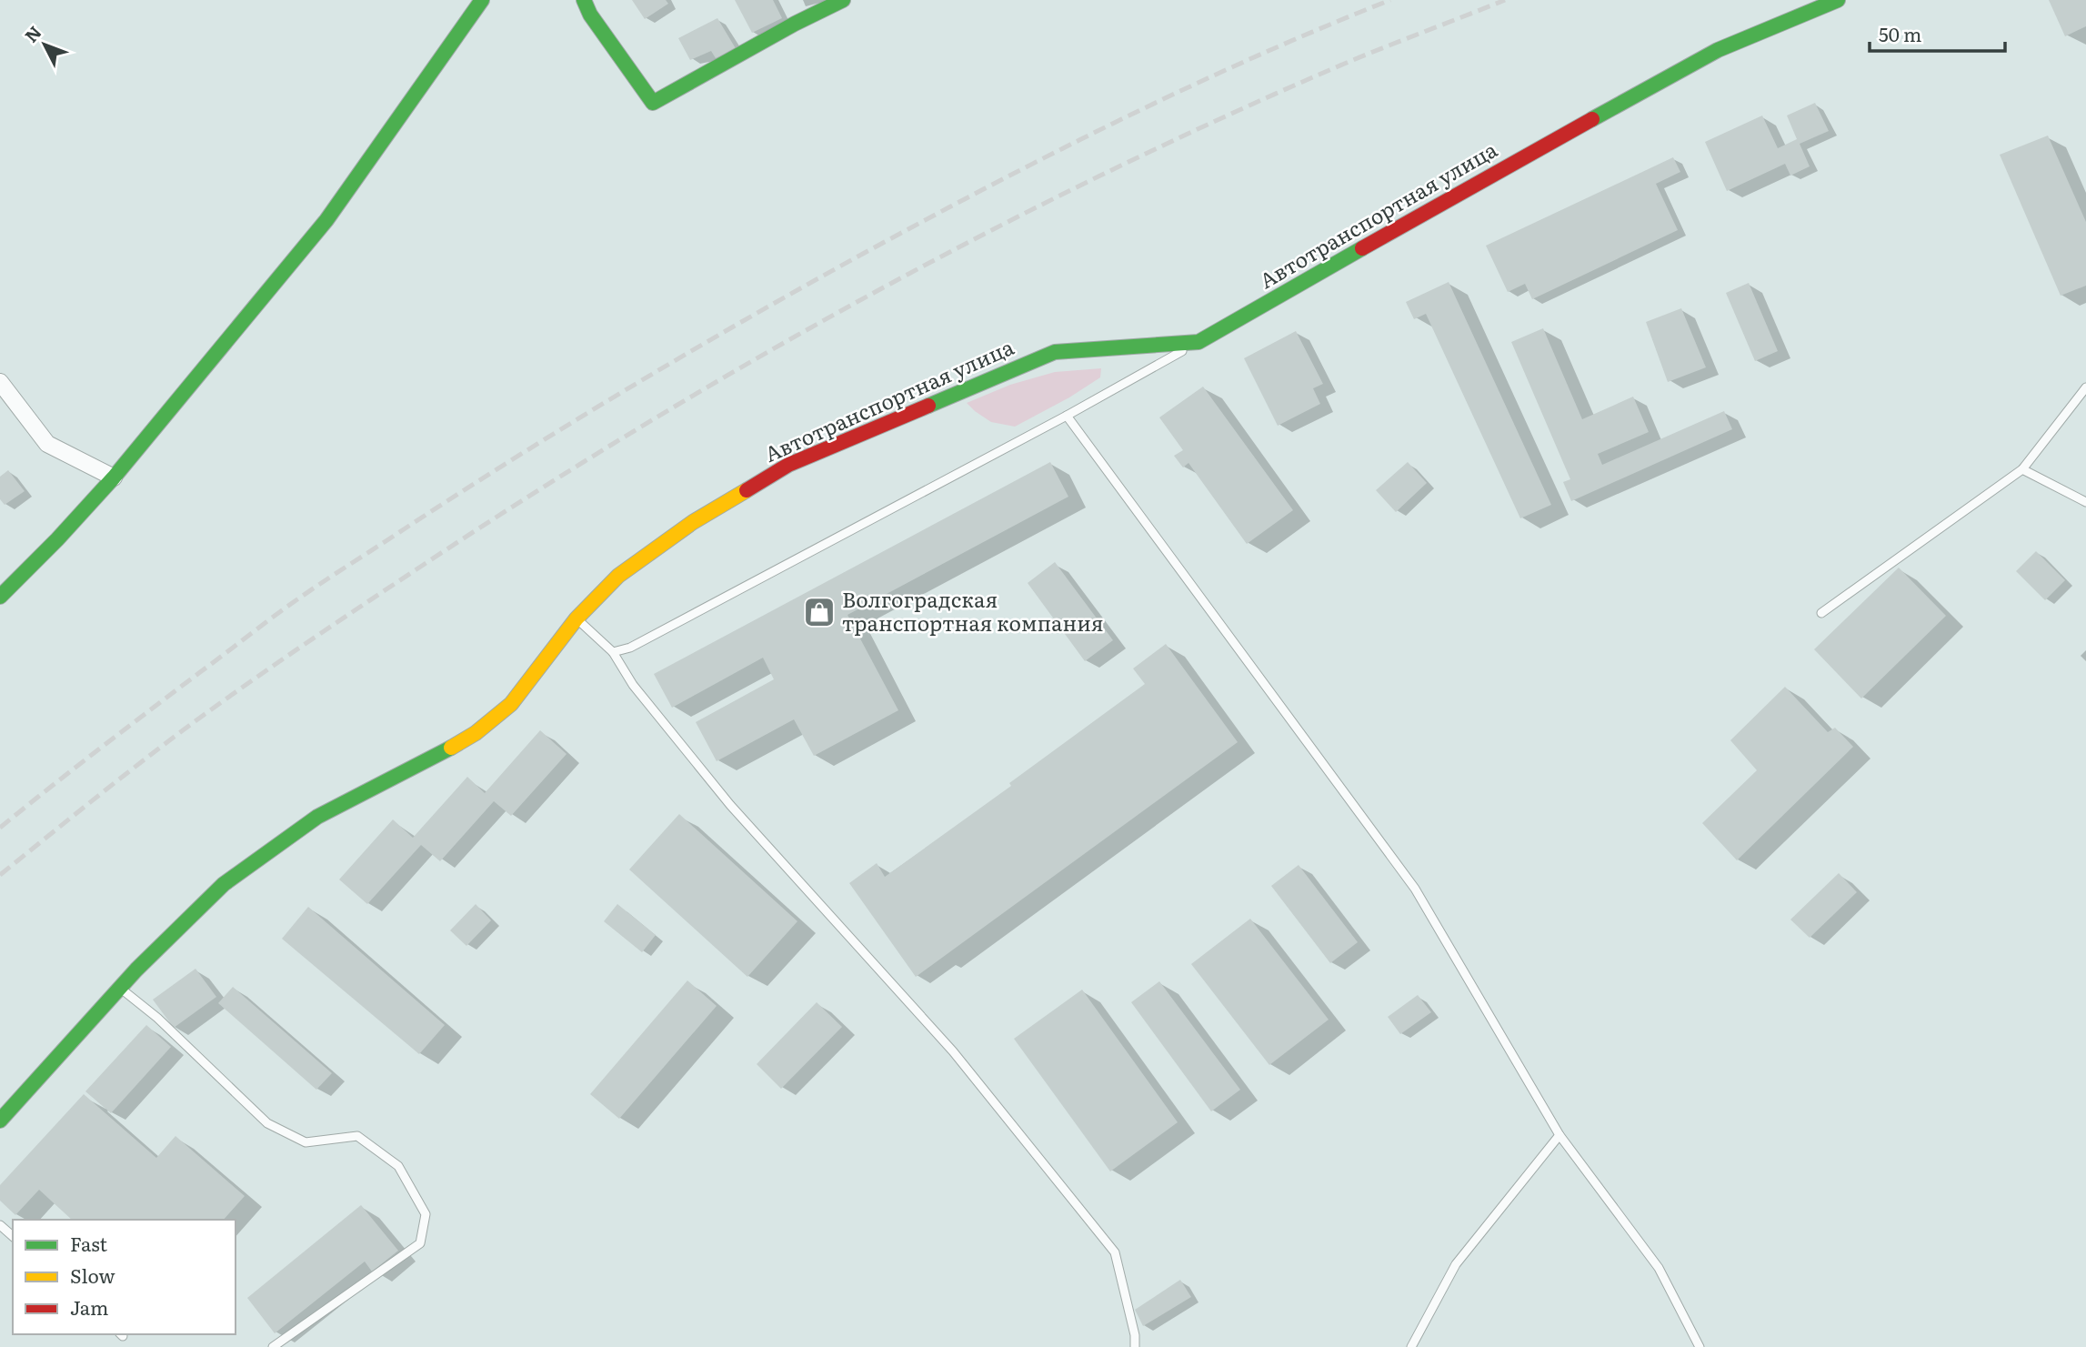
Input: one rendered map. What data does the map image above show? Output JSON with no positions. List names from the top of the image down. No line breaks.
{"streets":{"street":["Автотранспортная улица"]},"places":{"shop":["Волгоградская транспортная компания"]},"legend":["Fast","Slow","Jam"],"scale_bar":"50 m","north":"top left"}
